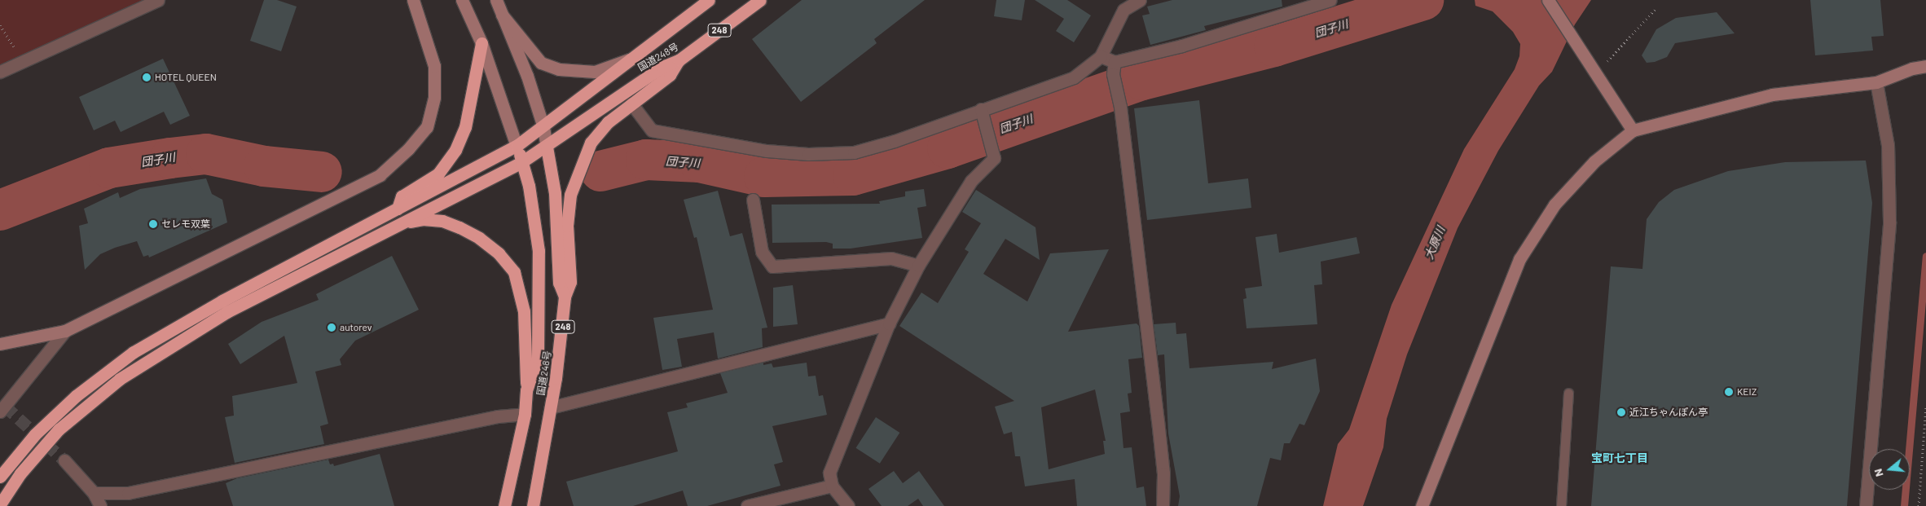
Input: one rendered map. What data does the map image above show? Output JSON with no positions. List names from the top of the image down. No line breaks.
{"streets":{"highway":["248","国道248号"]},"crossings":[["248","国道248号"]],"districts":["宝町七丁目"],"water":["団子川","大原川"],"places":["HOTEL QUEEN","セレモ双葉","autorev","KEIZ","近江ちゃんぽん亭"],"north":"left"}
